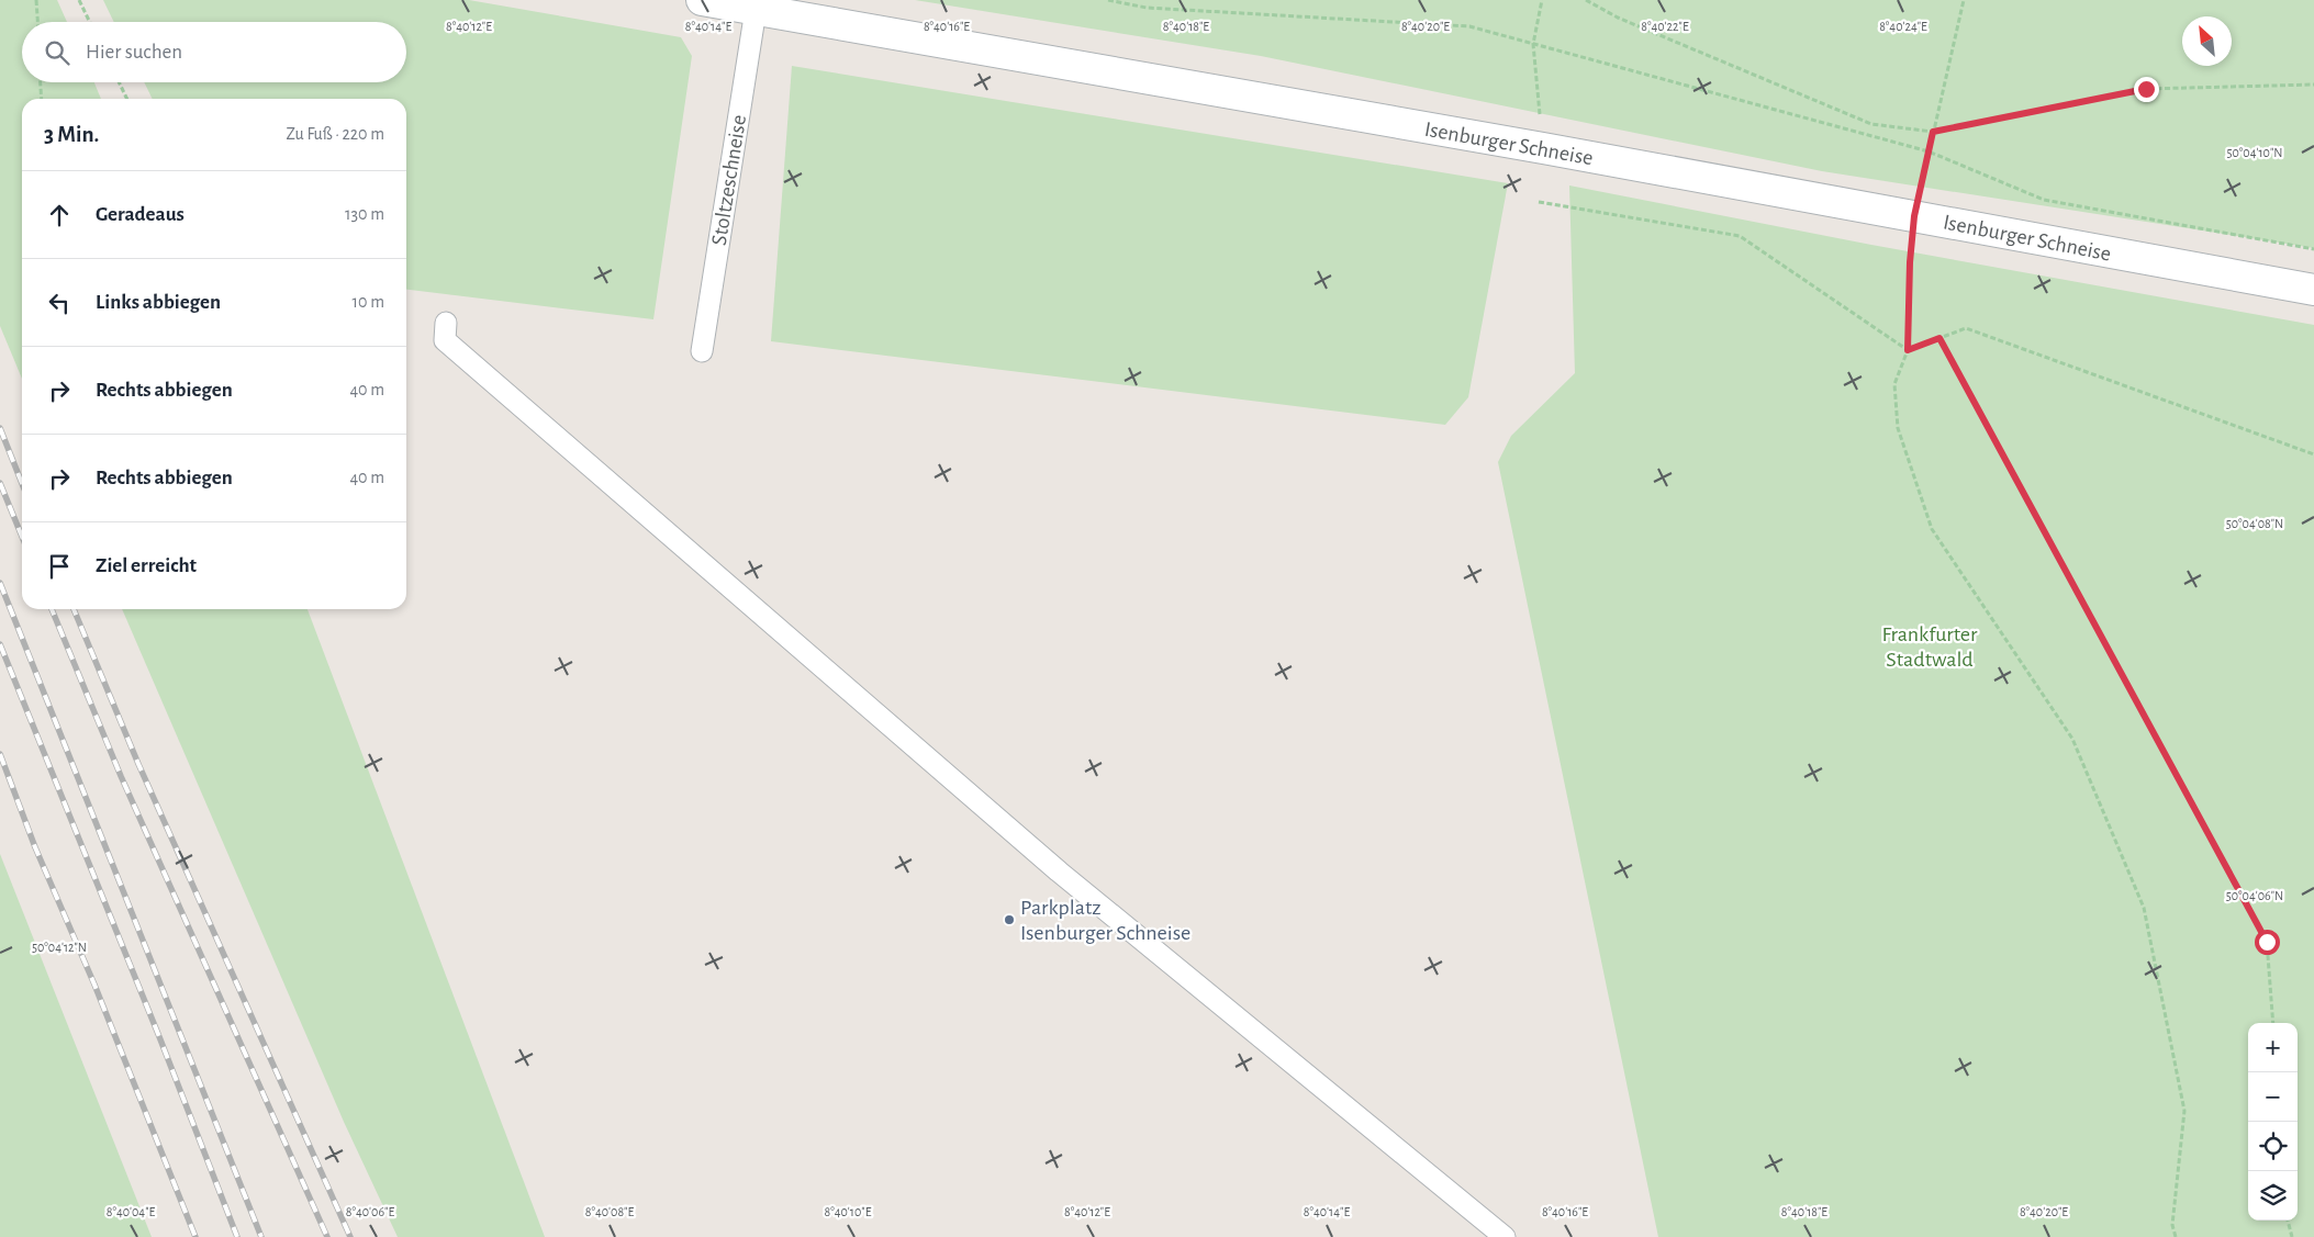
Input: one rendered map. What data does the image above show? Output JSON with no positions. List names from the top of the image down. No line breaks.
{"streets":{"main road":["Isenburger Schneise"],"lane":["Stoltzeschneise"]},"crossings":[["Isenburger Schneise","Stoltzeschneise"]],"parks":["Frankfurter Stadtwald"],"places":["Parkplatz Isenburger Schneise"],"north":"top left","page":{"search":"Hier suchen","heading":["3 Min.","Zu Fuß · 220 m"],"list":[["Geradeaus","130 m"],["Links abbiegen","10 m"],["Rechts abbiegen","40 m"],["Rechts abbiegen","40 m"],"Ziel erreicht"],"map_buttons":["+","−"]},"coordinates":["8°40'12\"E","8°40'14\"E","8°40'16\"E","8°40'18\"E","8°40'20\"E","8°40'22\"E","8°40'24\"E","50°04'10\"N","50°04'08\"N","50°04'06\"N","50°04'12\"N","8°40'04\"E","8°40'06\"E","8°40'08\"E","8°40'10\"E"]}
